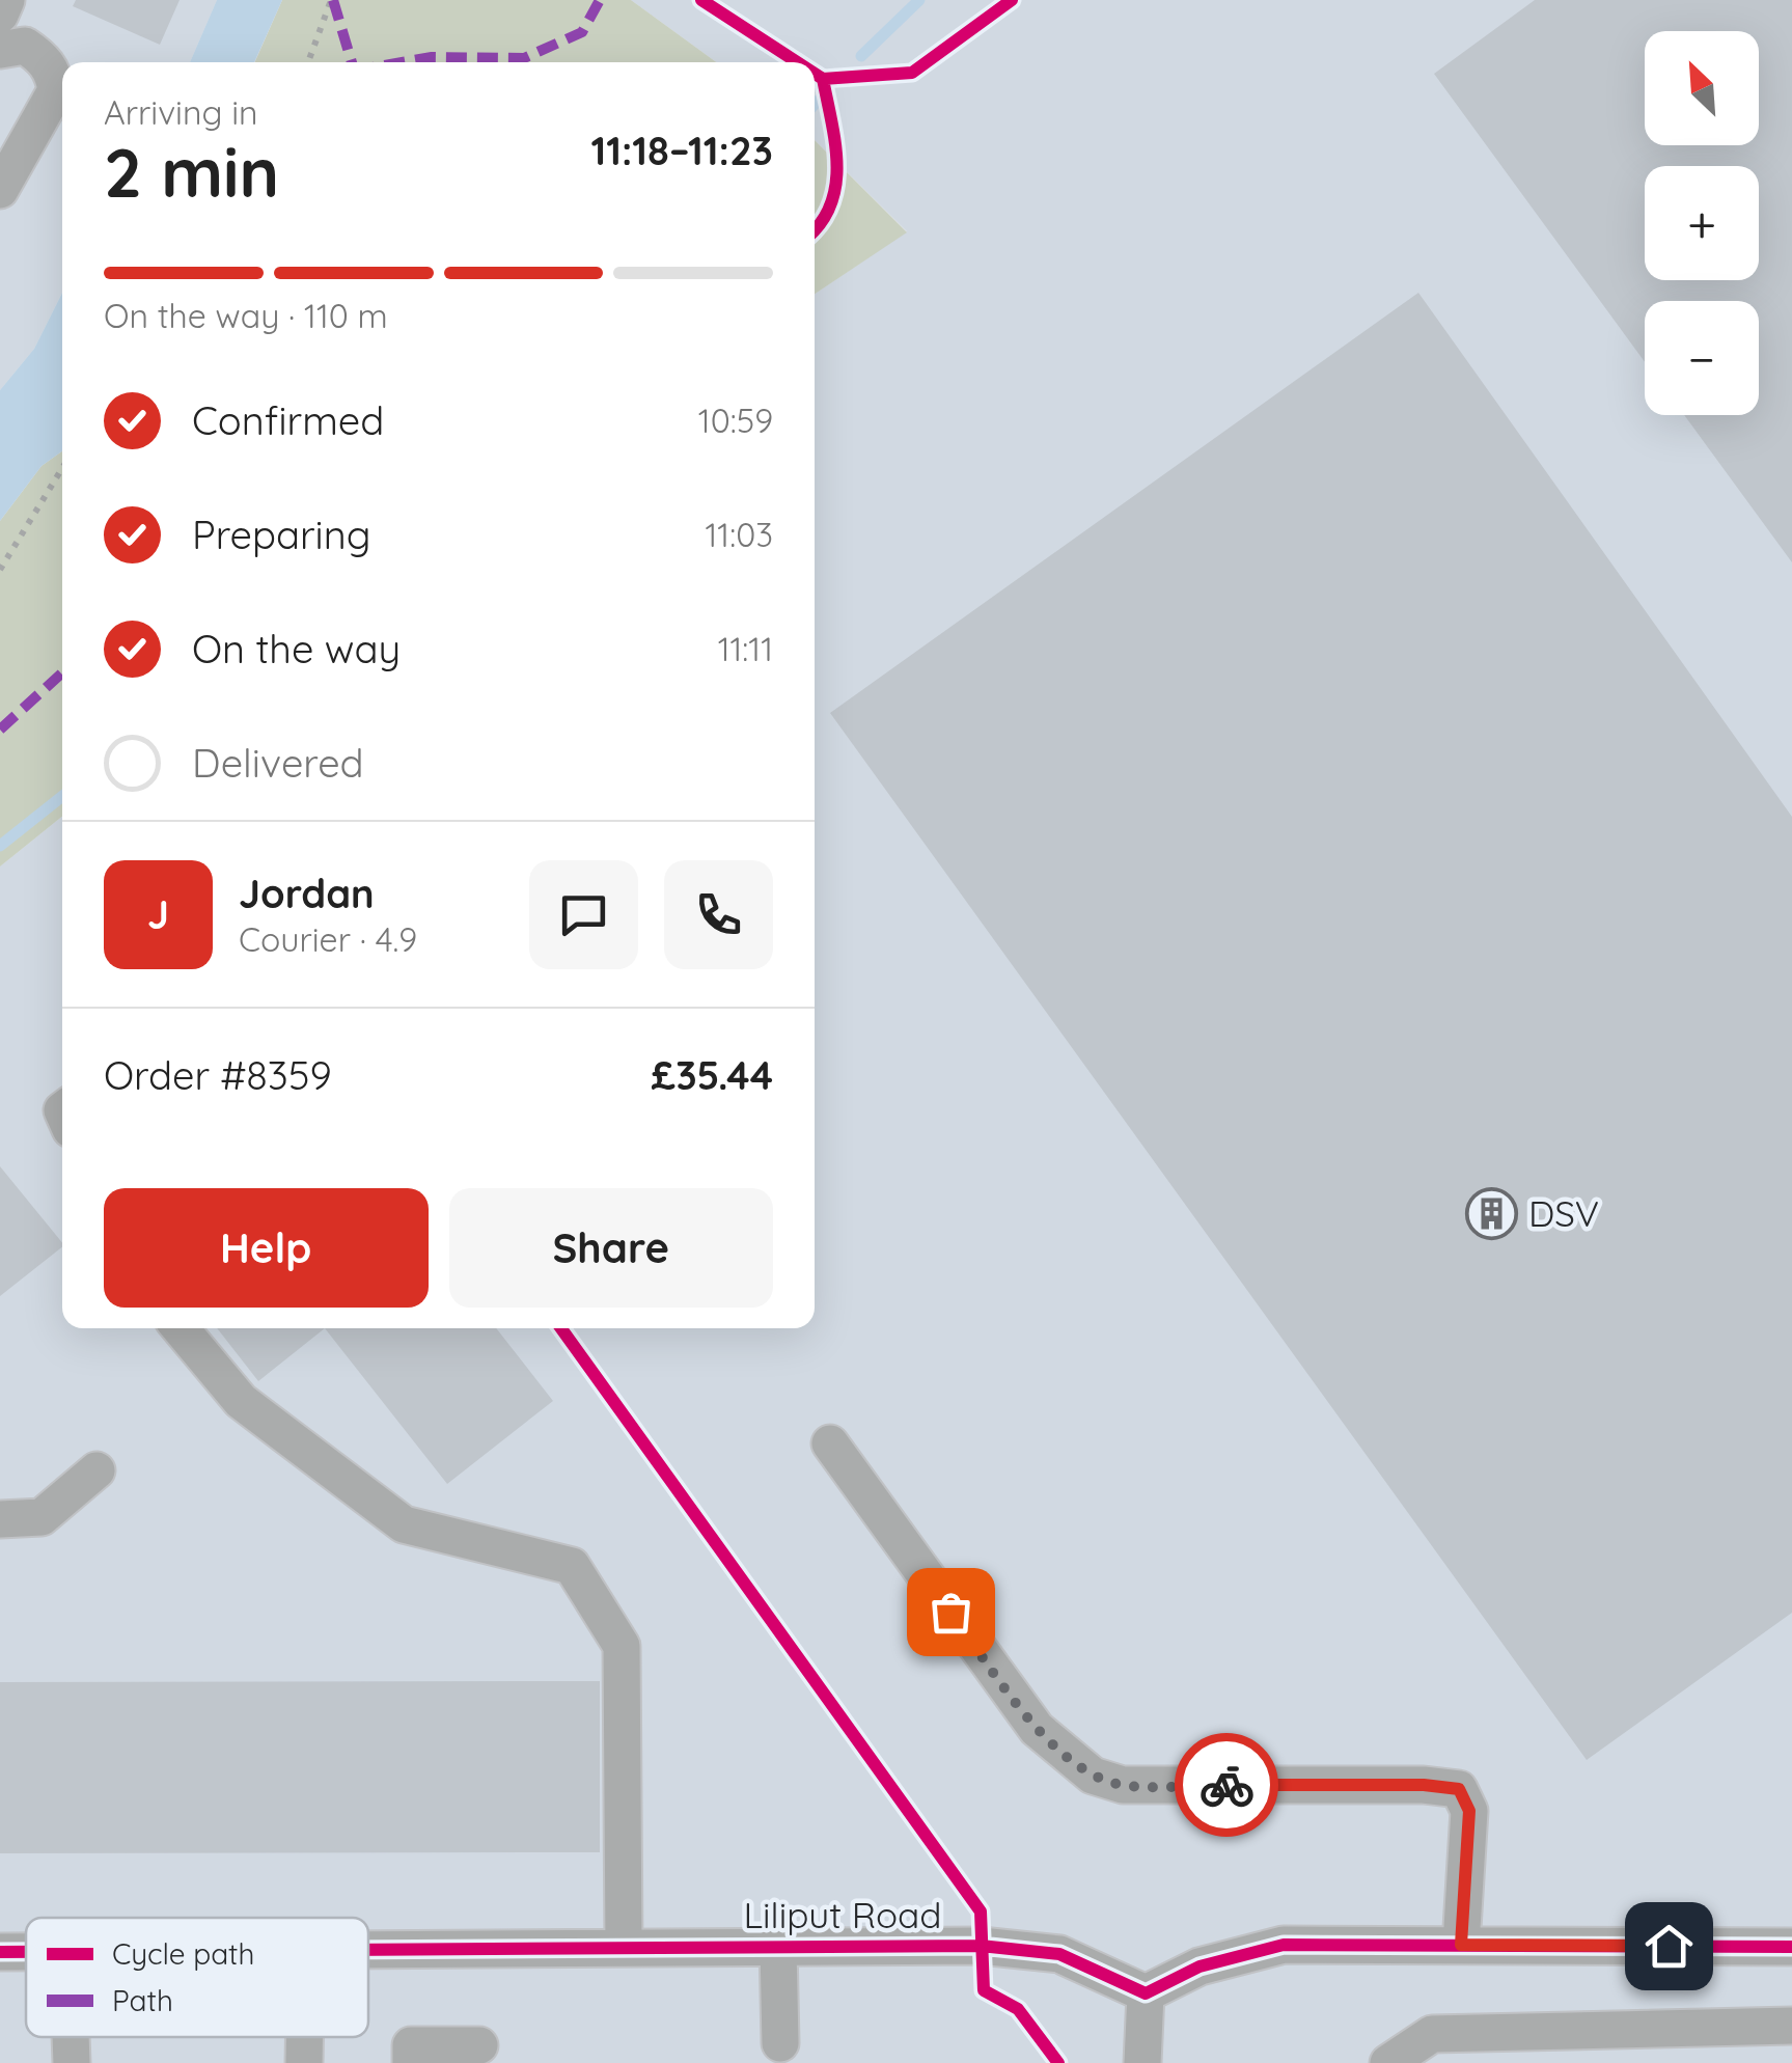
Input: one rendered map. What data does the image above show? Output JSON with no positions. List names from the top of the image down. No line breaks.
{"streets":{"street":["Liliput Road"]},"places":{"building":["DSV"]},"legend":["Cycle path","Path"],"north":"top left","page":{"map_buttons":["+","−"],"heading":["2 min","Arriving in","11:18–11:23"],"panel":["Jordan","Courier · 4.9","Order #8359","£35.44"],"bar":"On the way · 110 m","list":[["Confirmed","10:59"],["Preparing","11:03"],["On the way","11:11"],"Delivered"],"round":"J","buttons":["Help","Share"]}}
